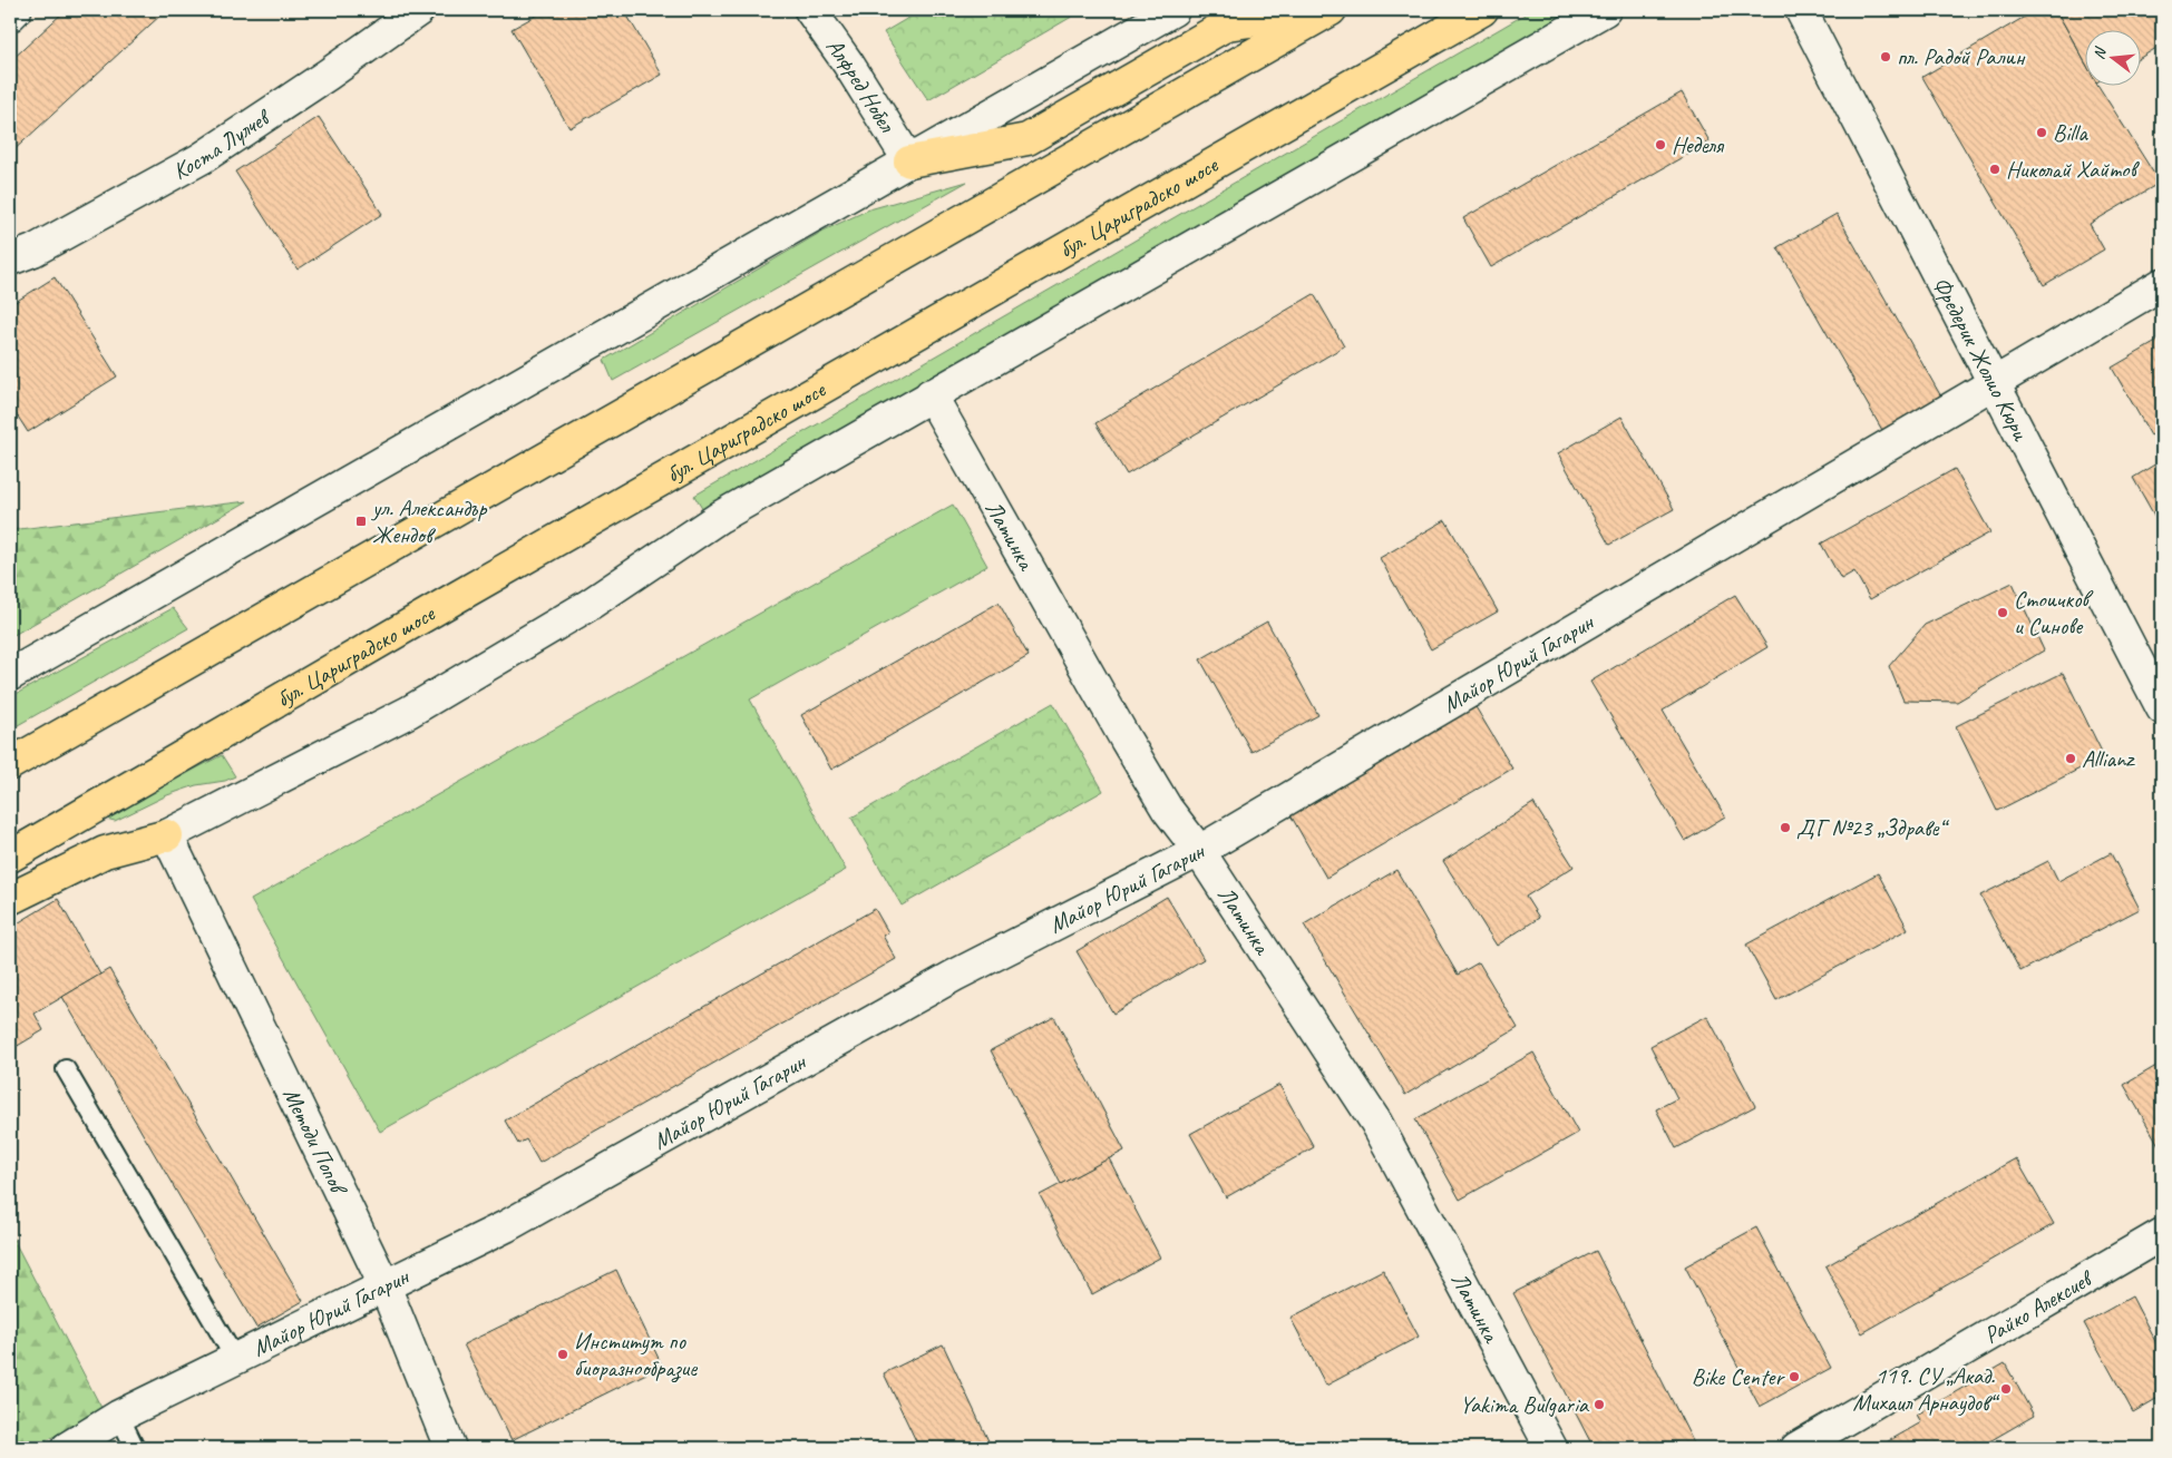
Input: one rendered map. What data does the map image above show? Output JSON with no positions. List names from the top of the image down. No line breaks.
{"streets":{"highway":["бул. Цариградско шосе"],"street":["Алфред Нобел","Коста Лулчев","Фредерик Жолио Кюри","Латинка","Майор Юрий Гагарин","Методи Попов","Райко Алексиев"]},"crossings":[["Фредерик Жолио Кюри","Майор Юрий Гагарин"],["Латинка","Майор Юрий Гагарин"],["Майор Юрий Гагарин","Методи Попов"]],"places":{"other":["пл. Радой Ралин","Billa","Неделя","Николай Хайтов","Стоичков и Синове","Allianz","ДГ №23 „Здраве“","Институт по биоразнообразие","Bike Center","119. СУ „Акад. Михаил Арнаудов“","Yakima Bulgaria"],"transit":["ул. Александър Жендов"]},"north":"left"}
